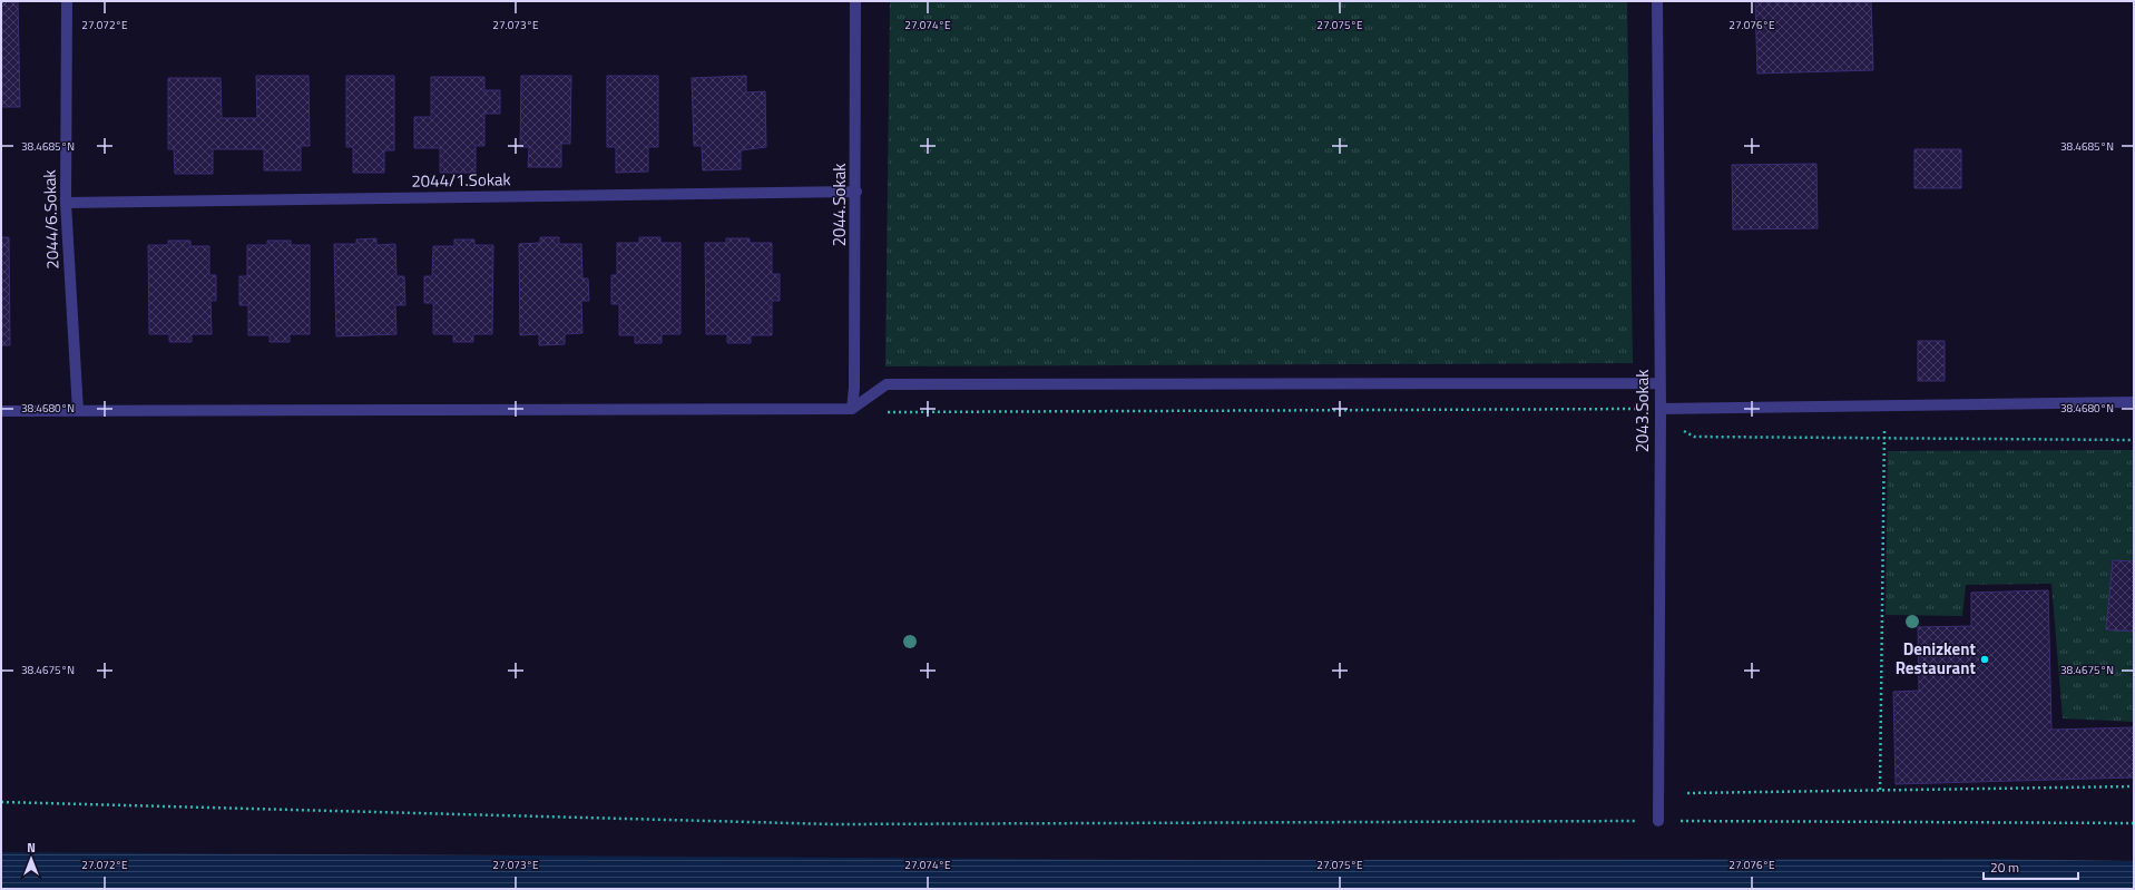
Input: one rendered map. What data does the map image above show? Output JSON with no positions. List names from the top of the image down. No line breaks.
{"streets":{"street":["2044/1.Sokak","2044.Sokak","2044/6.Sokak","2043.Sokak"]},"crossings":[["2044/1.Sokak","2044.Sokak"],["2044/1.Sokak","2044/6.Sokak"]],"places":["Denizkent Restaurant"],"scale_bar":"20 m","north":"top","coordinates":["27.072°E","27.073°E","27.074°E","27.075°E","27.076°E","38.4685°N","38.4680°N","38.4675°N"]}
